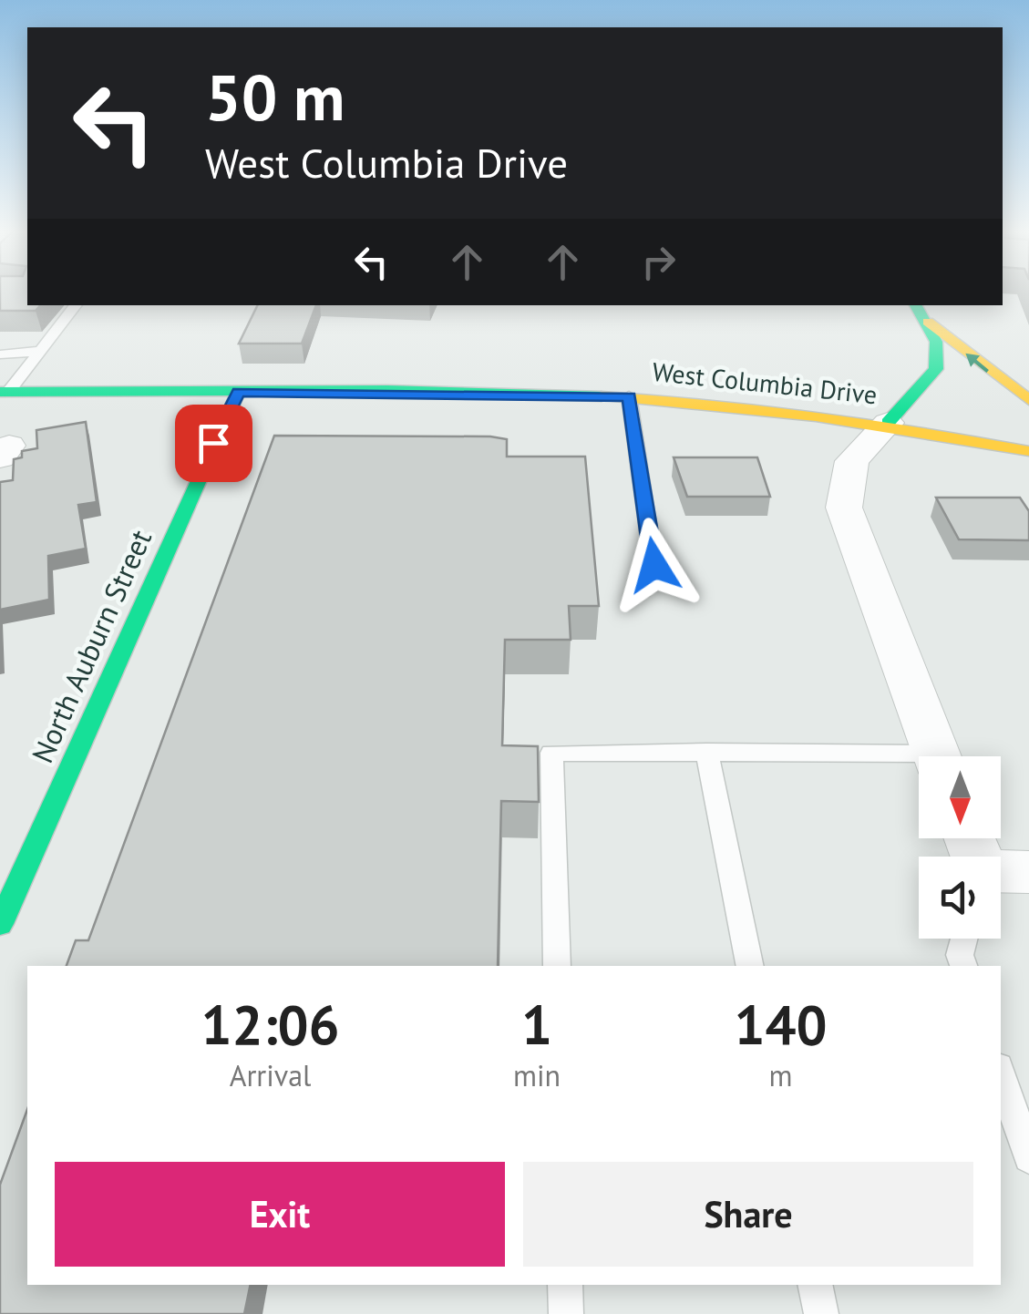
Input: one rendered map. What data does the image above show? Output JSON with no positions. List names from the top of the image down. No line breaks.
{"streets":{"street":["West Columbia Drive","North Auburn Street"]},"crossings":[["West Columbia Drive","North Auburn Street"]],"north":"bottom","page":{"turn":["50 m","West Columbia Drive"],"eta":["12:06","Arrival","1","min","140","m"],"buttons":["Exit","Share"]}}
